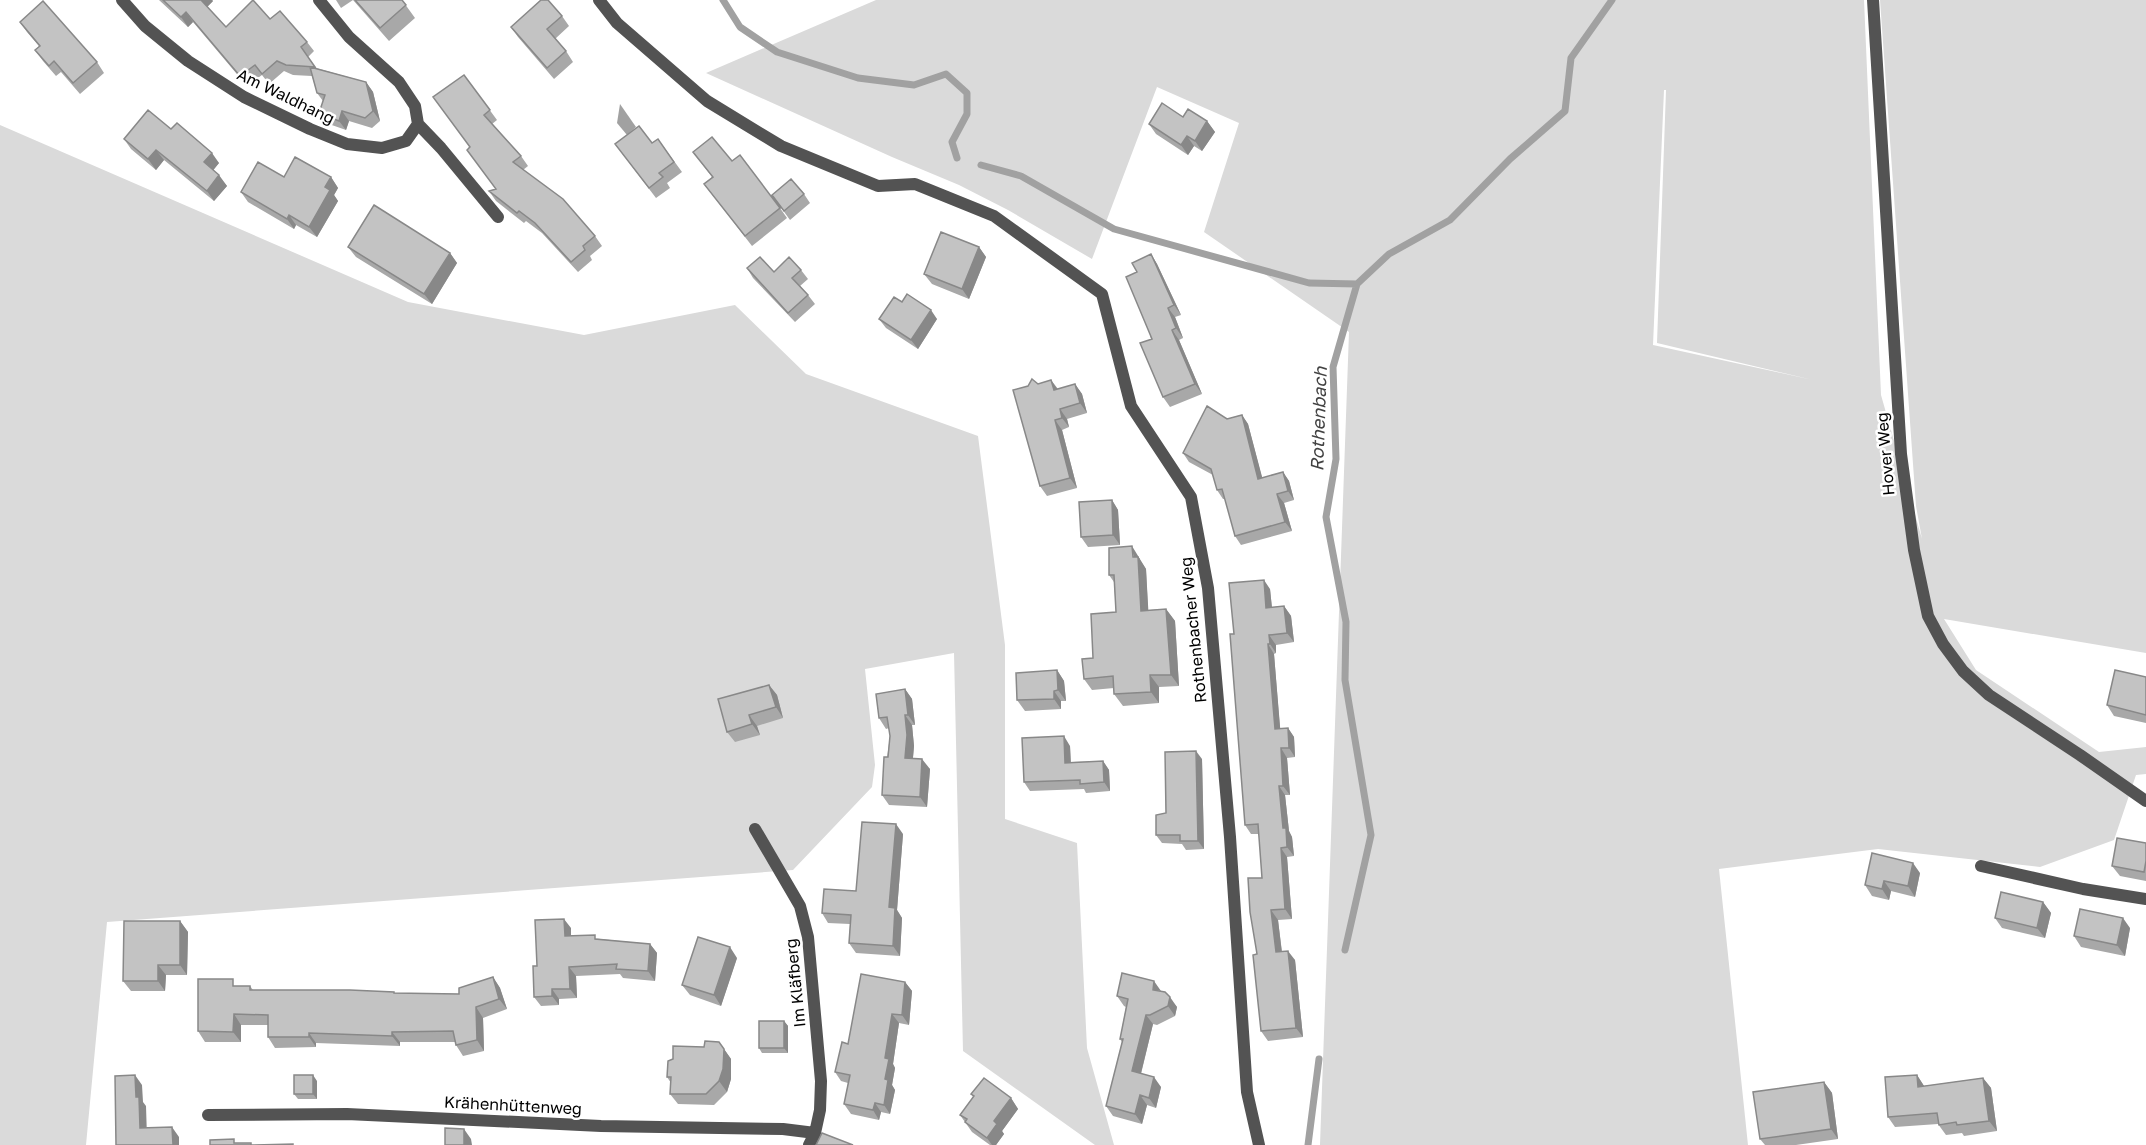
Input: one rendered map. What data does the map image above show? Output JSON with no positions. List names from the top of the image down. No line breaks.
{"streets":{"street":["Am Waldhang","Hover Weg","Rothenbacher Weg","Im Kläfberg","Krähenhüttenweg"]},"crossings":[["Im Kläfberg","Krähenhüttenweg"]],"water":["Rothenbach"]}
